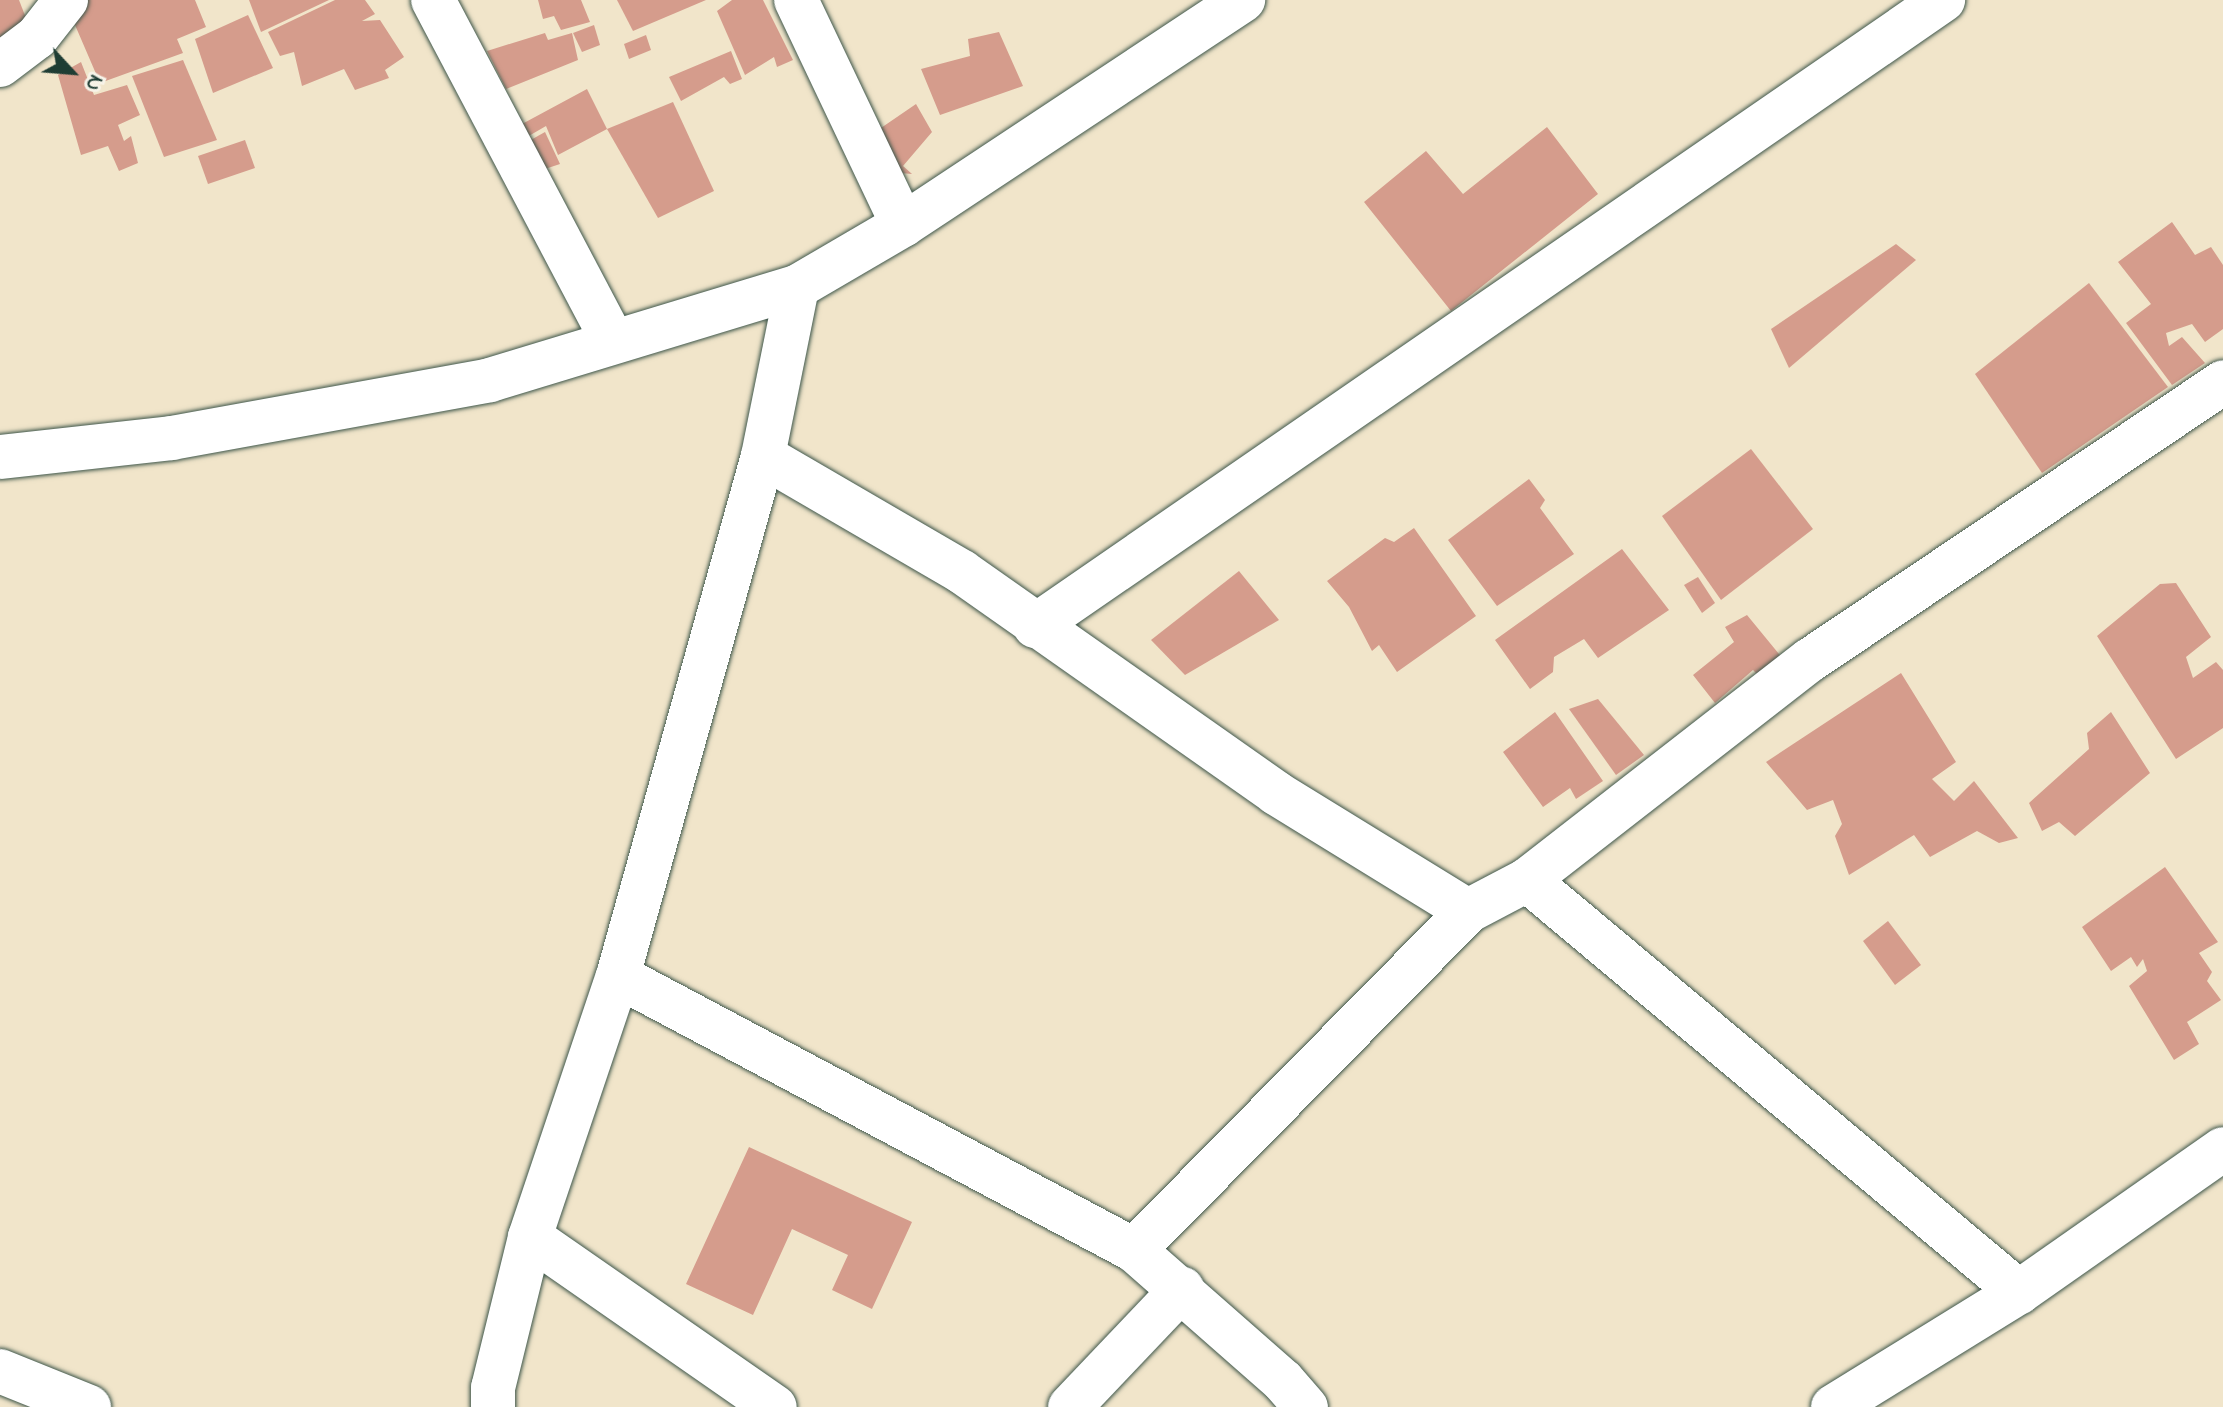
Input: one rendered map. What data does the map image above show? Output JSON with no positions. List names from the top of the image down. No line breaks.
{"north":"bottom right"}
